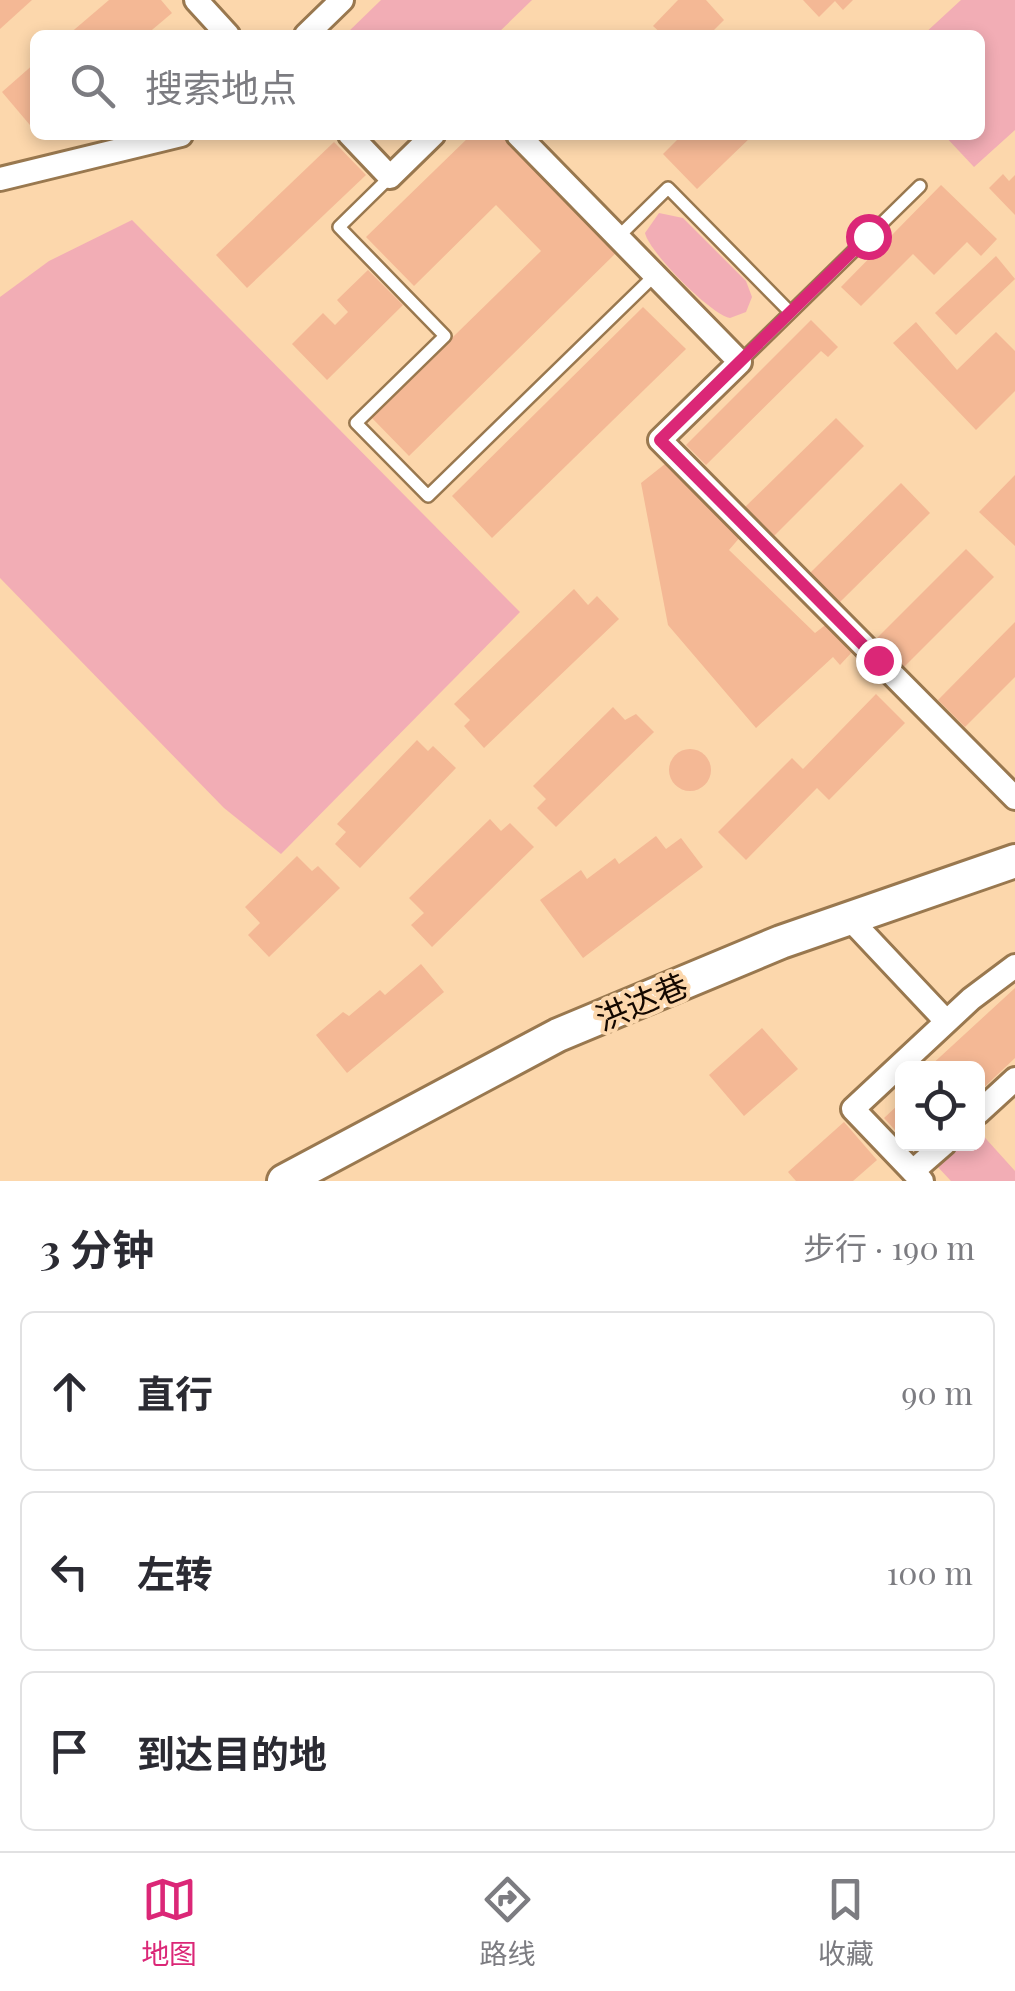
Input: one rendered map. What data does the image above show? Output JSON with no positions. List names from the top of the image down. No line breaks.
{"streets":{"street":["洪达巷"]},"page":{"search":"搜索地点","heading":["3 分钟","步行 · 190 m"],"list":[["直行","90 m"],["左转","100 m"],"到达目的地"],"nav":["地图","路线","收藏"]}}
